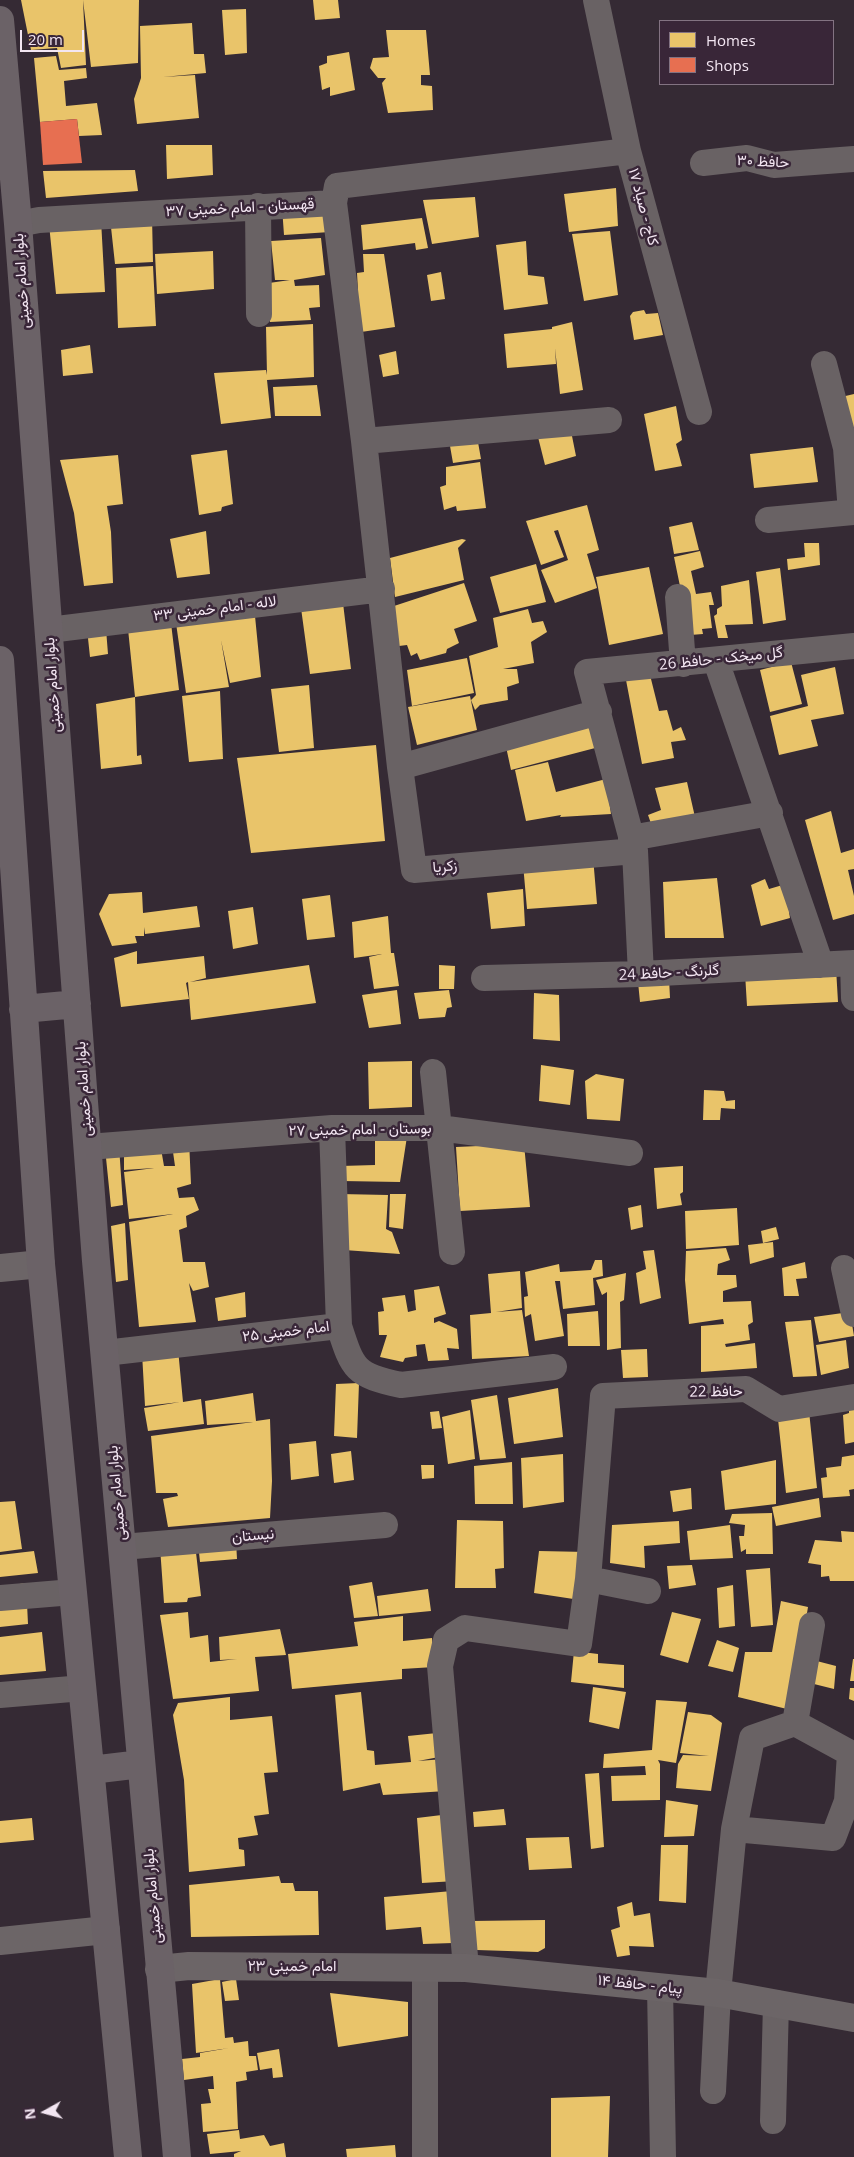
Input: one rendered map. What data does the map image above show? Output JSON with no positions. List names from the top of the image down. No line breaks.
{"streets":{"main road":["بلوار امام خمینی"],"street":["حافظ ۳۰","کاج - صیاد ۱۷","قهستان - امام خمینی ۳۷","لاله - امام خمینی ۳۳","گل میخک - حافظ 26","زکریا","گلرنگ - حافظ 24","بوستان - امام خمینی ۲۷","امام خمینی ۲۵","حافظ 22","نیستان","امام خمینی ۲۳","پیام - حافظ ۱۴"]},"crossings":[["کاج - صیاد ۱۷","قهستان - امام خمینی ۳۷"],["قهستان - امام خمینی ۳۷","بلوار امام خمینی"],["قهستان - امام خمینی ۳۷","زکریا"],["بلوار امام خمینی","لاله - امام خمینی ۳۳"],["بلوار امام خمینی","بوستان - امام خمینی ۲۷"],["بلوار امام خمینی","امام خمینی ۲۵"],["بلوار امام خمینی","نیستان"],["بلوار امام خمینی","امام خمینی ۲۳"],["لاله - امام خمینی ۳۳","زکریا"],["امام خمینی ۲۳","پیام - حافظ ۱۴"]],"legend":["Homes","Shops"],"scale_bar":"20 m","north":"left"}
